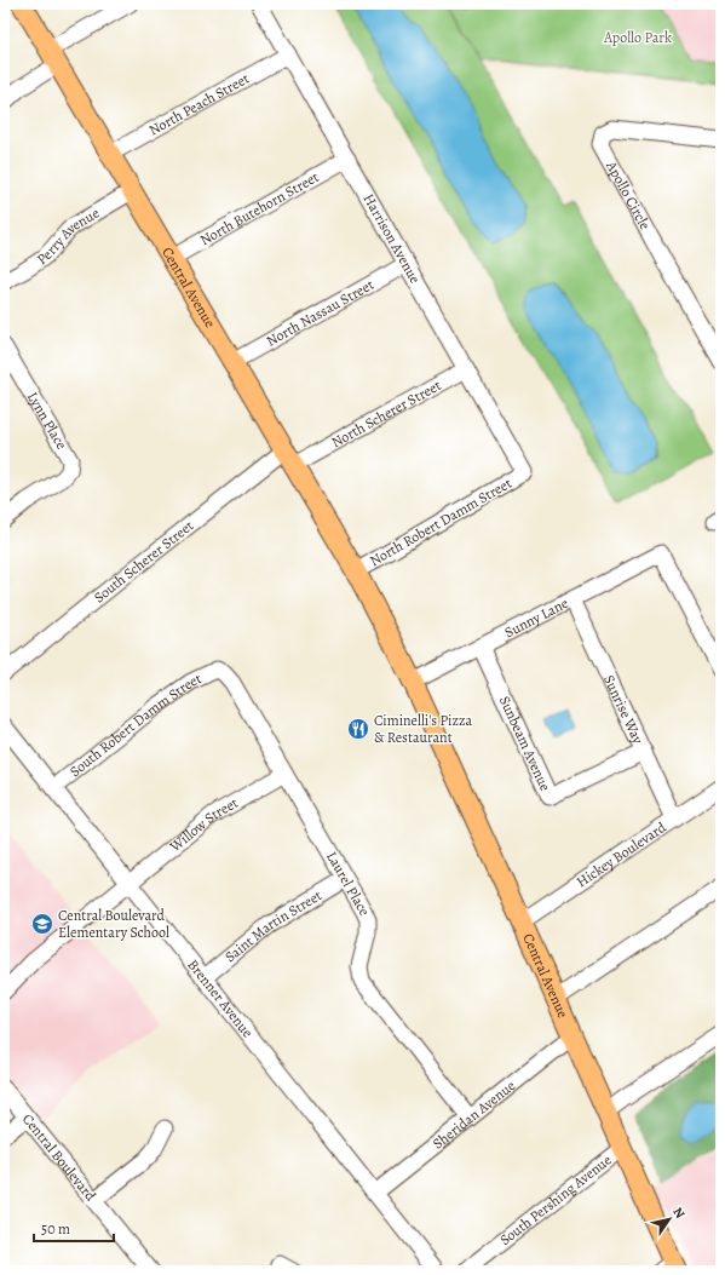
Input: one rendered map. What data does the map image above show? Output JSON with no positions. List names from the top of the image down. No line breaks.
{"streets":{"main road":["Central Avenue"],"street":["North Peach Street","Apollo Circle","North Butehorn Street","Perry Avenue","Harrison Avenue","North Nassau Street","North Scherer Street","Lynn Place","North Robert Damm Street","South Scherer Street","Sunny Lane","Sunrise Way","South Robert Damm Street","Sunbeam Avenue","Willow Street","Hickey Boulevard","Laurel Place","Saint Martin Street","Brenner Avenue","Sheridan Avenue","Central Boulevard","South Pershing Avenue"]},"crossings":[["North Peach Street","Harrison Avenue"],["North Peach Street","Central Avenue"],["North Butehorn Street","Harrison Avenue"],["North Butehorn Street","Central Avenue"],["Perry Avenue","Central Avenue"],["Harrison Avenue","North Nassau Street"],["Harrison Avenue","North Scherer Street"],["Harrison Avenue","North Robert Damm Street"],["Central Avenue","North Nassau Street"],["Central Avenue","North Scherer Street"],["Central Avenue","North Robert Damm Street"],["Central Avenue","South Scherer Street"],["Central Avenue","Sunny Lane"],["Central Avenue","Hickey Boulevard"],["Central Avenue","Sheridan Avenue"],["Central Avenue","South Pershing Avenue"],["North Scherer Street","South Scherer Street"],["Sunny Lane","Sunrise Way"],["Sunny Lane","Sunbeam Avenue"],["Sunrise Way","Sunbeam Avenue"],["Sunrise Way","Hickey Boulevard"],["South Robert Damm Street","Laurel Place"],["South Robert Damm Street","Brenner Avenue"],["Willow Street","Laurel Place"],["Willow Street","Brenner Avenue"],["Laurel Place","Saint Martin Street"],["Laurel Place","Sheridan Avenue"],["Saint Martin Street","Brenner Avenue"],["Brenner Avenue","Sheridan Avenue"]],"parks":["Apollo Park"],"places":{"restaurant":["Ciminelli's Pizza & Restaurant"],"school or university":["Central Boulevard Elementary School"]},"scale_bar":"50 m","north":"top right"}
